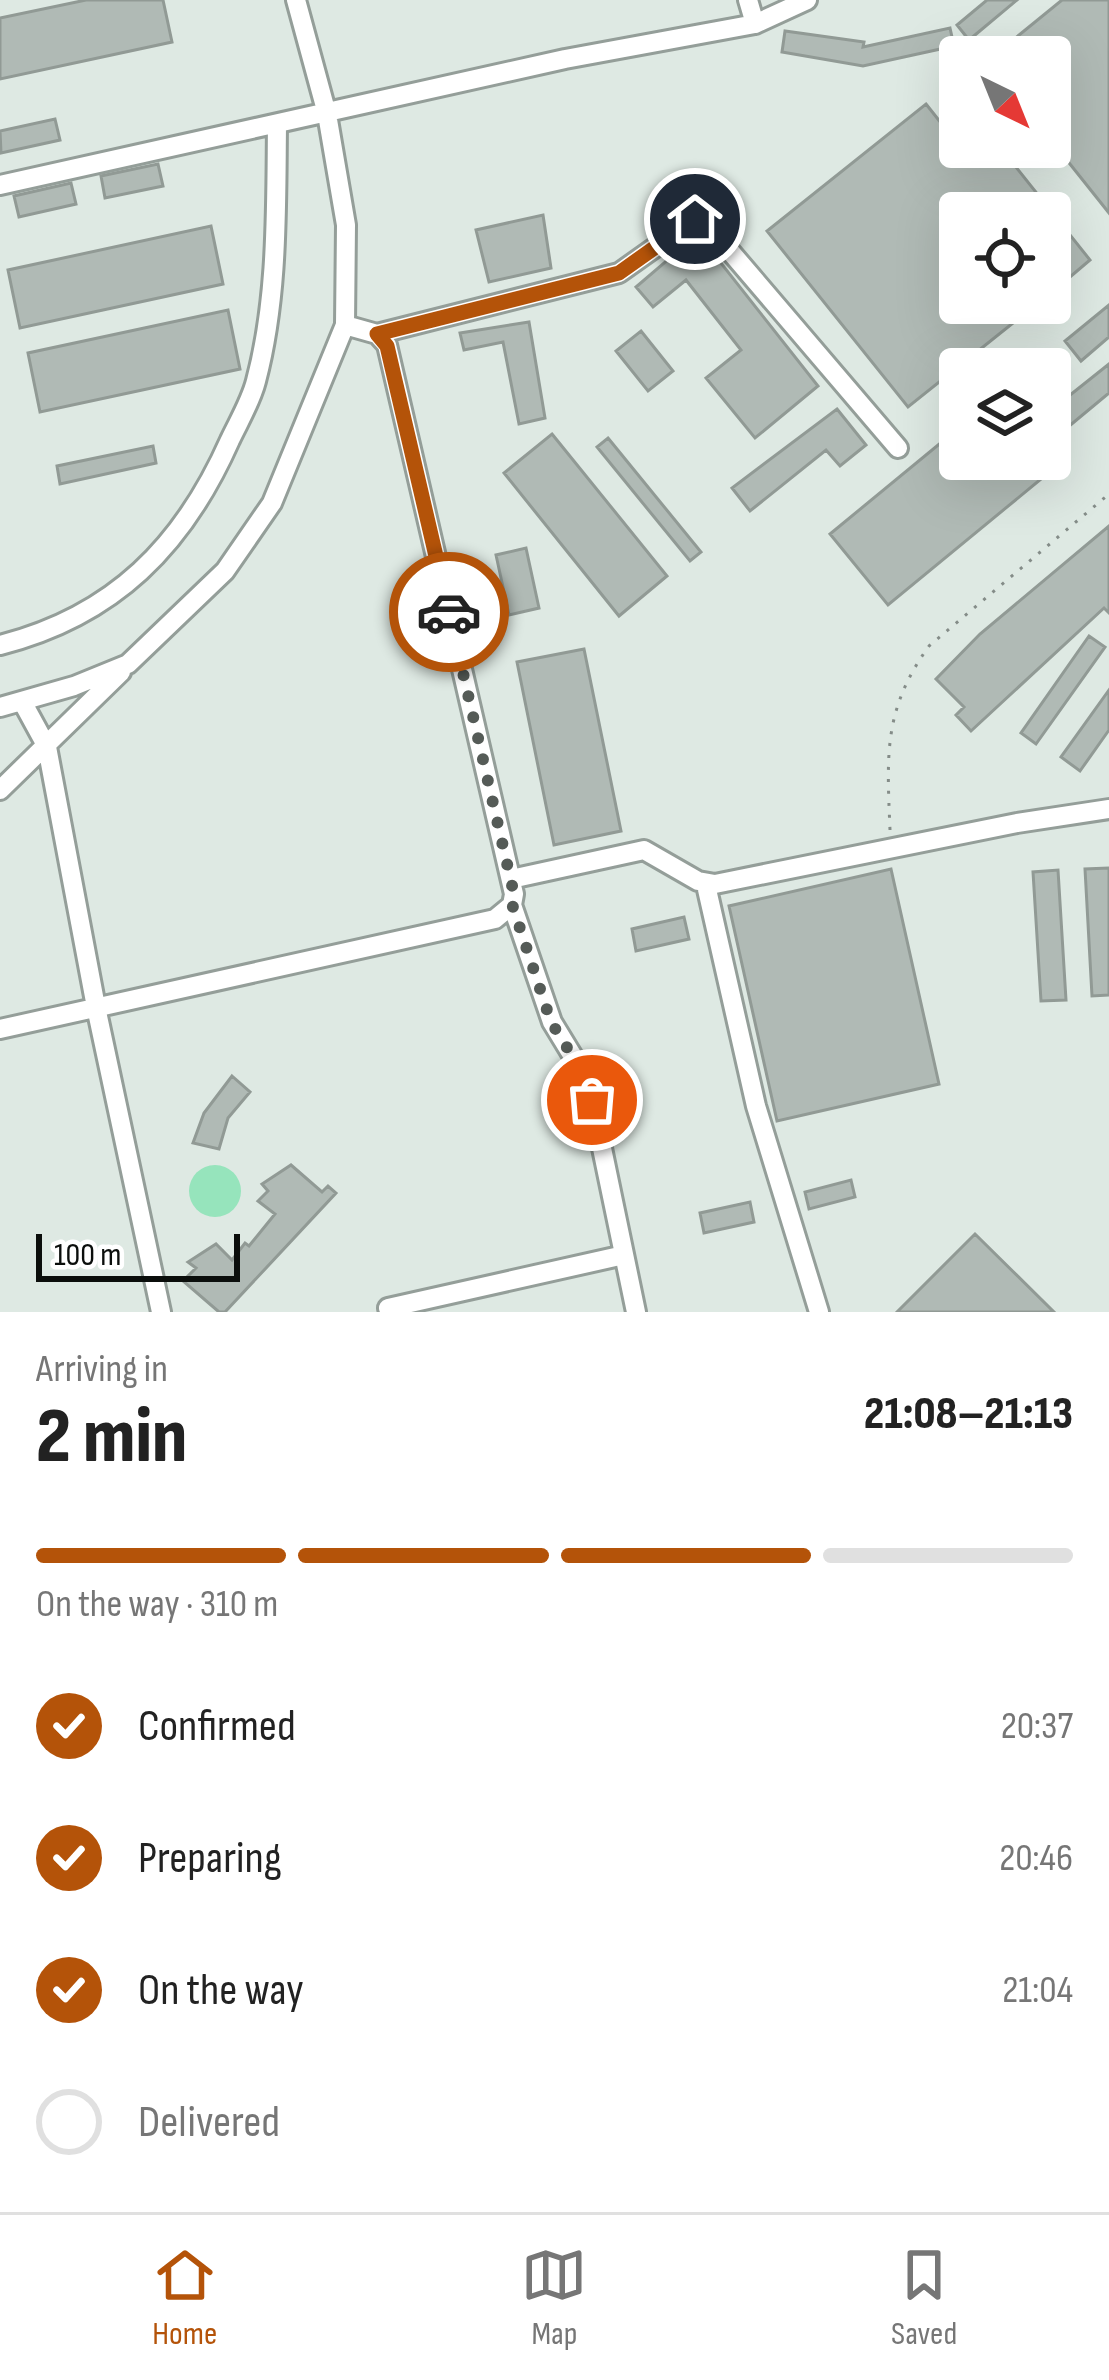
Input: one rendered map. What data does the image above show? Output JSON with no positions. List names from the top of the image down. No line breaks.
{"scale_bar":"100 m","north":"bottom right","page":{"scale":"100 m","heading":["2 min","Arriving in","21:08–21:13"],"bar":"On the way · 310 m","list":[["Confirmed","20:37"],["Preparing","20:46"],["On the way","21:04"],"Delivered"],"tabs":["Home","Map","Saved"]}}
